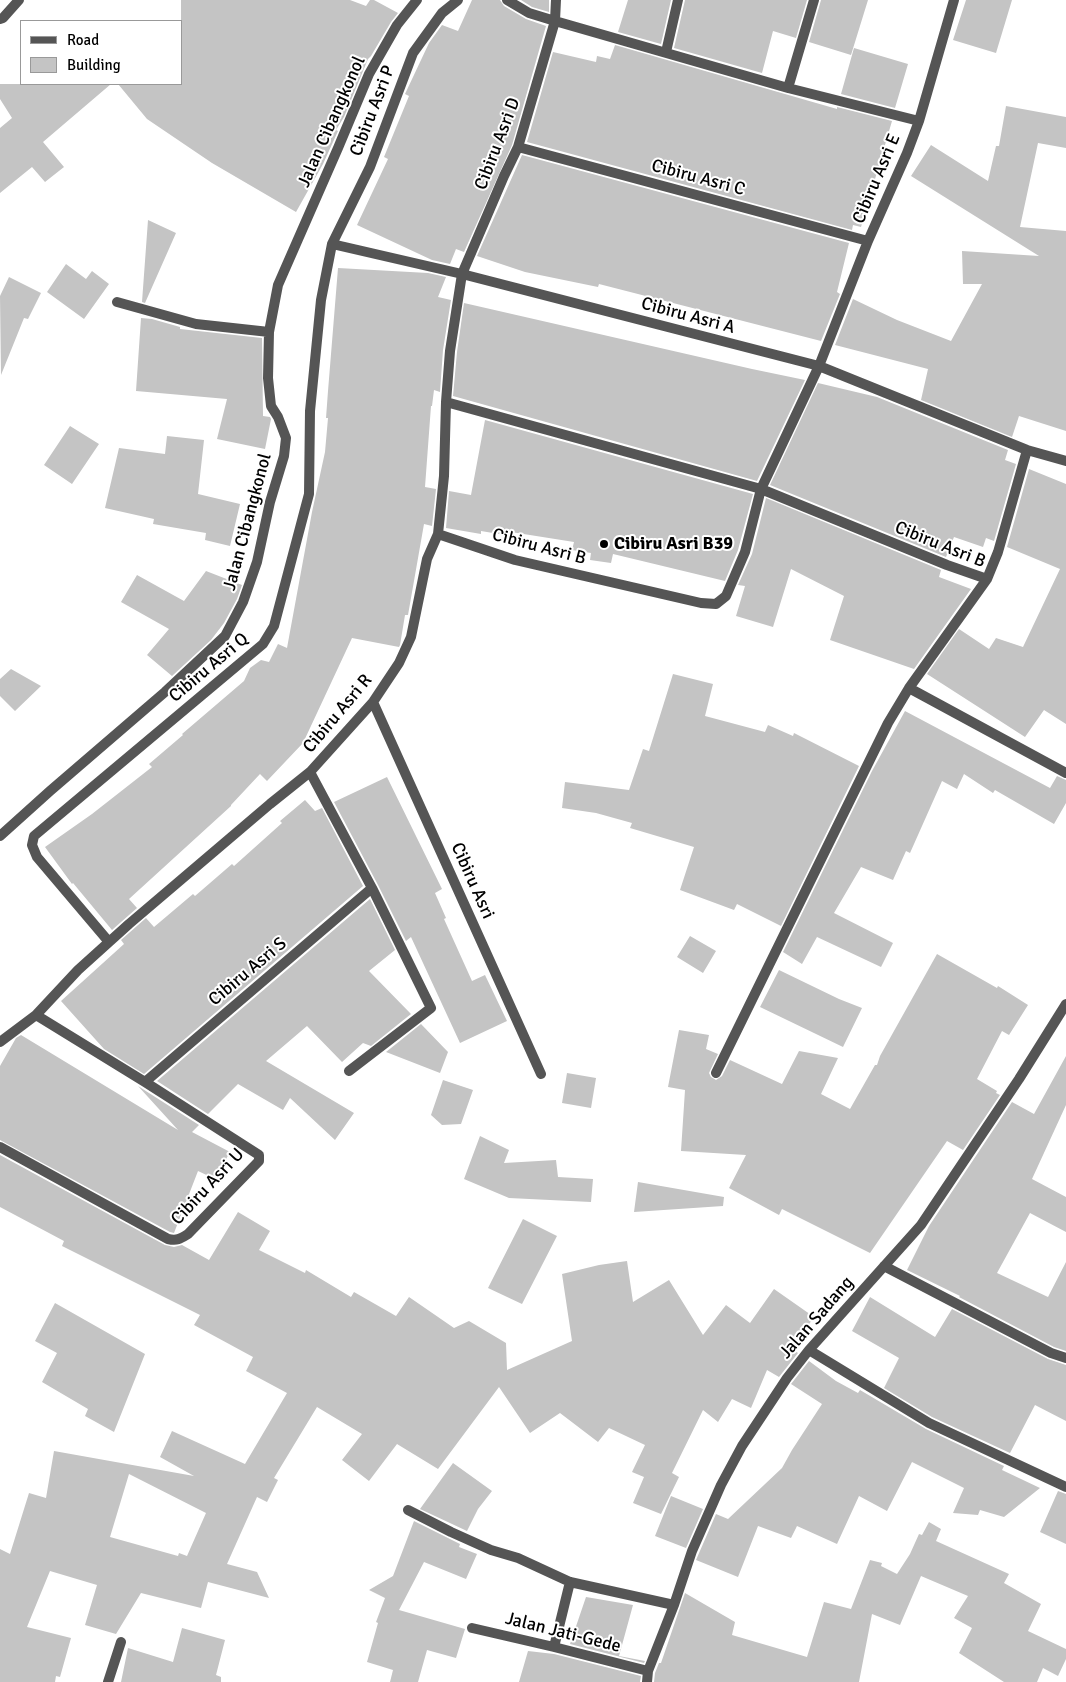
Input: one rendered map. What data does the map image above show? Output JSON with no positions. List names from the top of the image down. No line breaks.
{"streets":{"street":["Cibiru Asri P","Jalan Cibangkonol","Cibiru Asri D","Cibiru Asri C","Cibiru Asri E","Cibiru Asri A","Cibiru Asri B","Cibiru Asri Q","Cibiru Asri R","Cibiru Asri","Cibiru Asri S","Cibiru Asri U","Jalan Sadang","Jalan Jati-Gede"]},"crossings":[["Cibiru Asri P","Cibiru Asri A"],["Cibiru Asri P","Cibiru Asri Q"],["Cibiru Asri D","Cibiru Asri C"],["Cibiru Asri D","Cibiru Asri A"],["Cibiru Asri D","Cibiru Asri R"],["Cibiru Asri C","Cibiru Asri E"],["Cibiru Asri E","Cibiru Asri A"],["Cibiru Asri E","Cibiru Asri B"],["Cibiru Asri A","Cibiru Asri B"],["Cibiru Asri A","Cibiru Asri Q"],["Cibiru Asri A","Cibiru Asri R"],["Cibiru Asri B","Cibiru Asri R"],["Cibiru Asri Q","Cibiru Asri R"],["Cibiru Asri R","Cibiru Asri"],["Cibiru Asri R","Cibiru Asri U"],["Cibiru Asri S","Cibiru Asri U"],["Jalan Sadang","Jalan Jati-Gede"]],"places":["Cibiru Asri B39"],"legend":["Road","Building"]}
